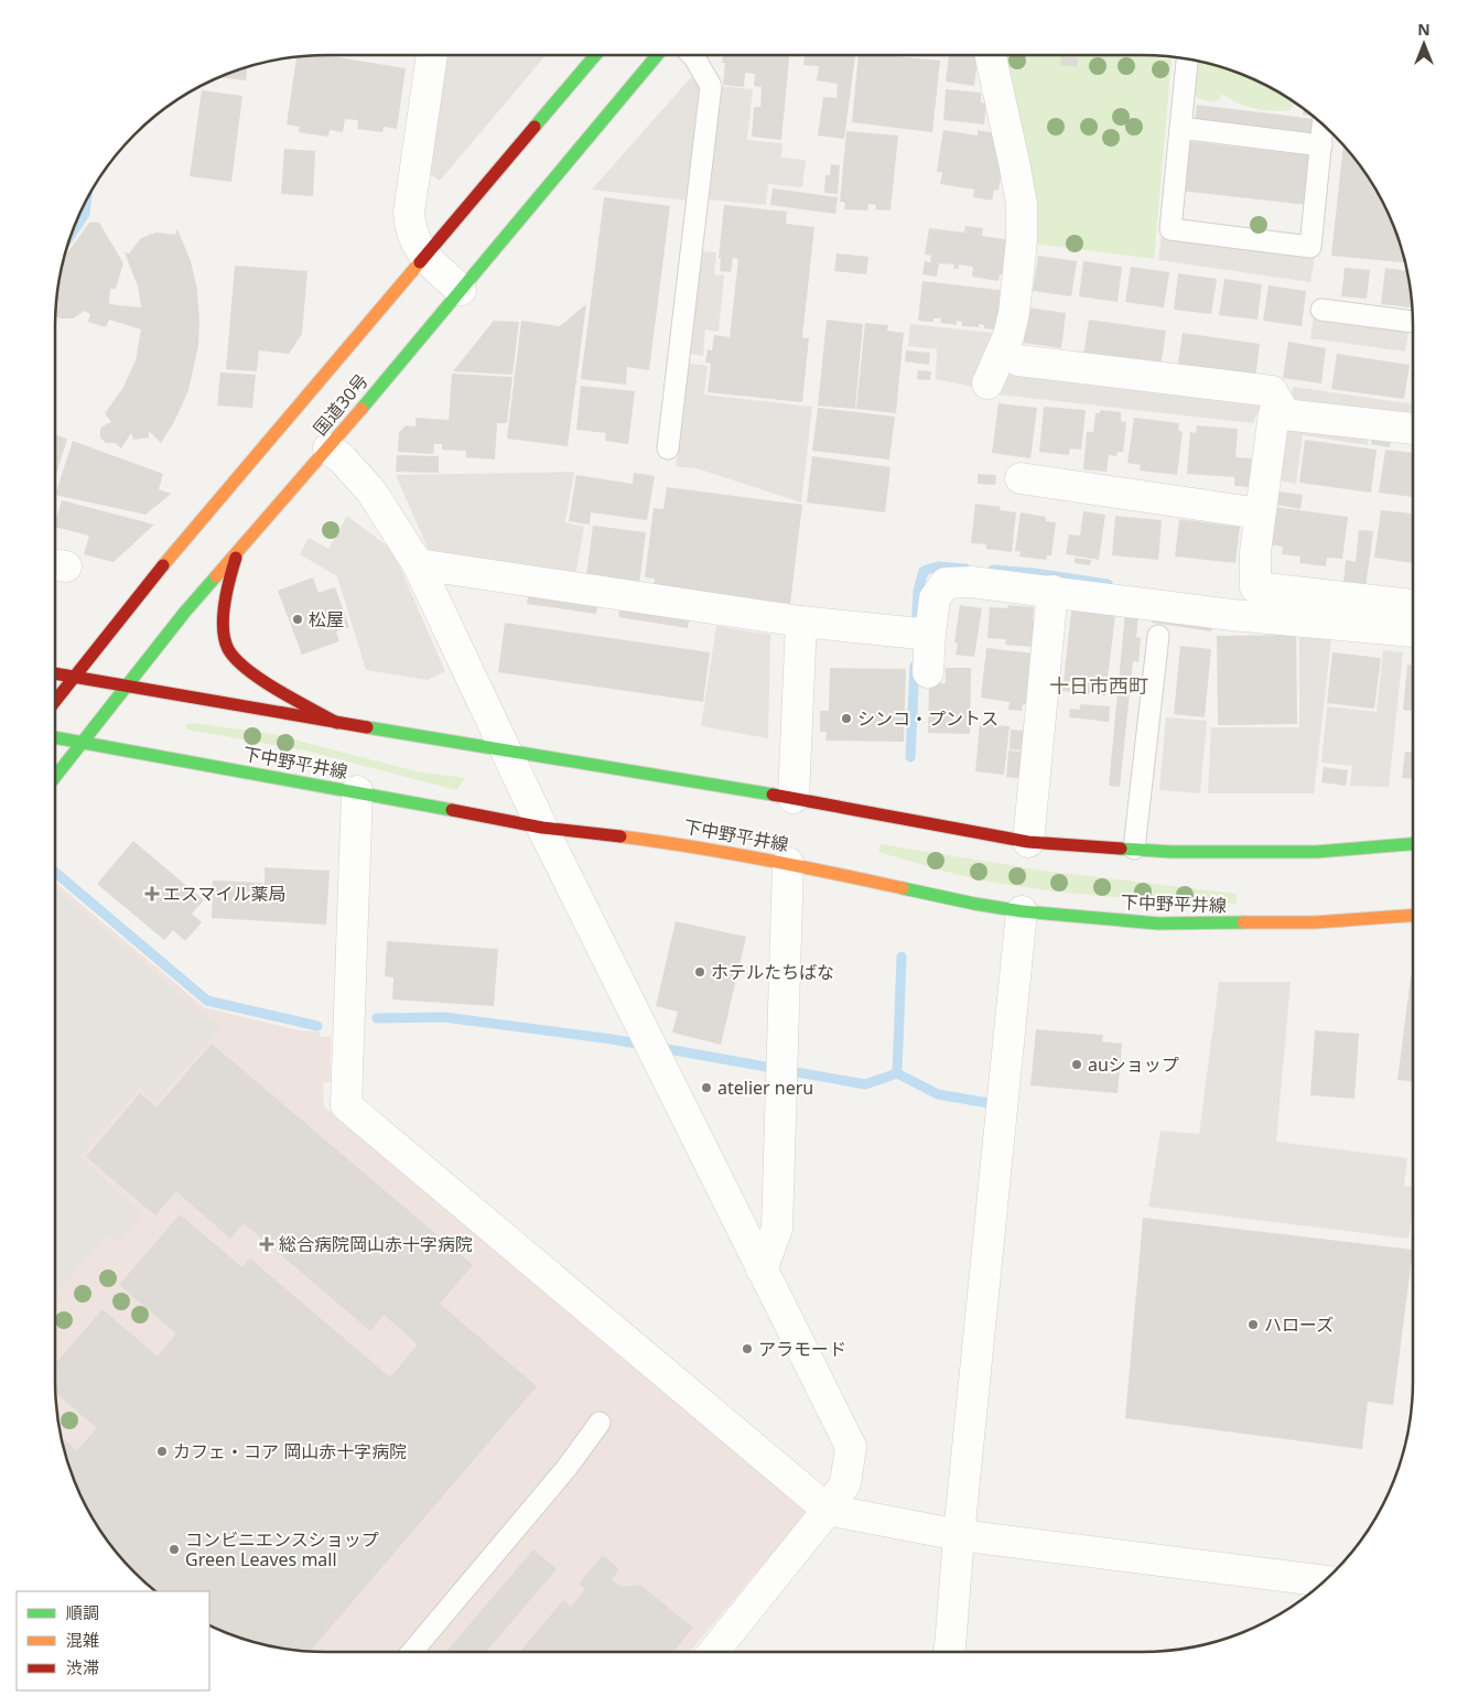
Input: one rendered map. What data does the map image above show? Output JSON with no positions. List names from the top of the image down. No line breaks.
{"streets":{"main road":["国道30号","下中野平井線"]},"crossings":[["国道30号","下中野平井線"]],"districts":["十日市西町"],"places":{"other":["松屋","シンコ・プントス","ホテルたちばな","auショップ","atelier neru","ハローズ","アラモード","カフェ・コア 岡山赤十字病院","コンビニエンスショップ Green Leaves mall"],"health":["エスマイル薬局","総合病院岡山赤十字病院"]},"legend":["順調","混雑","渋滞"],"north":"top"}
